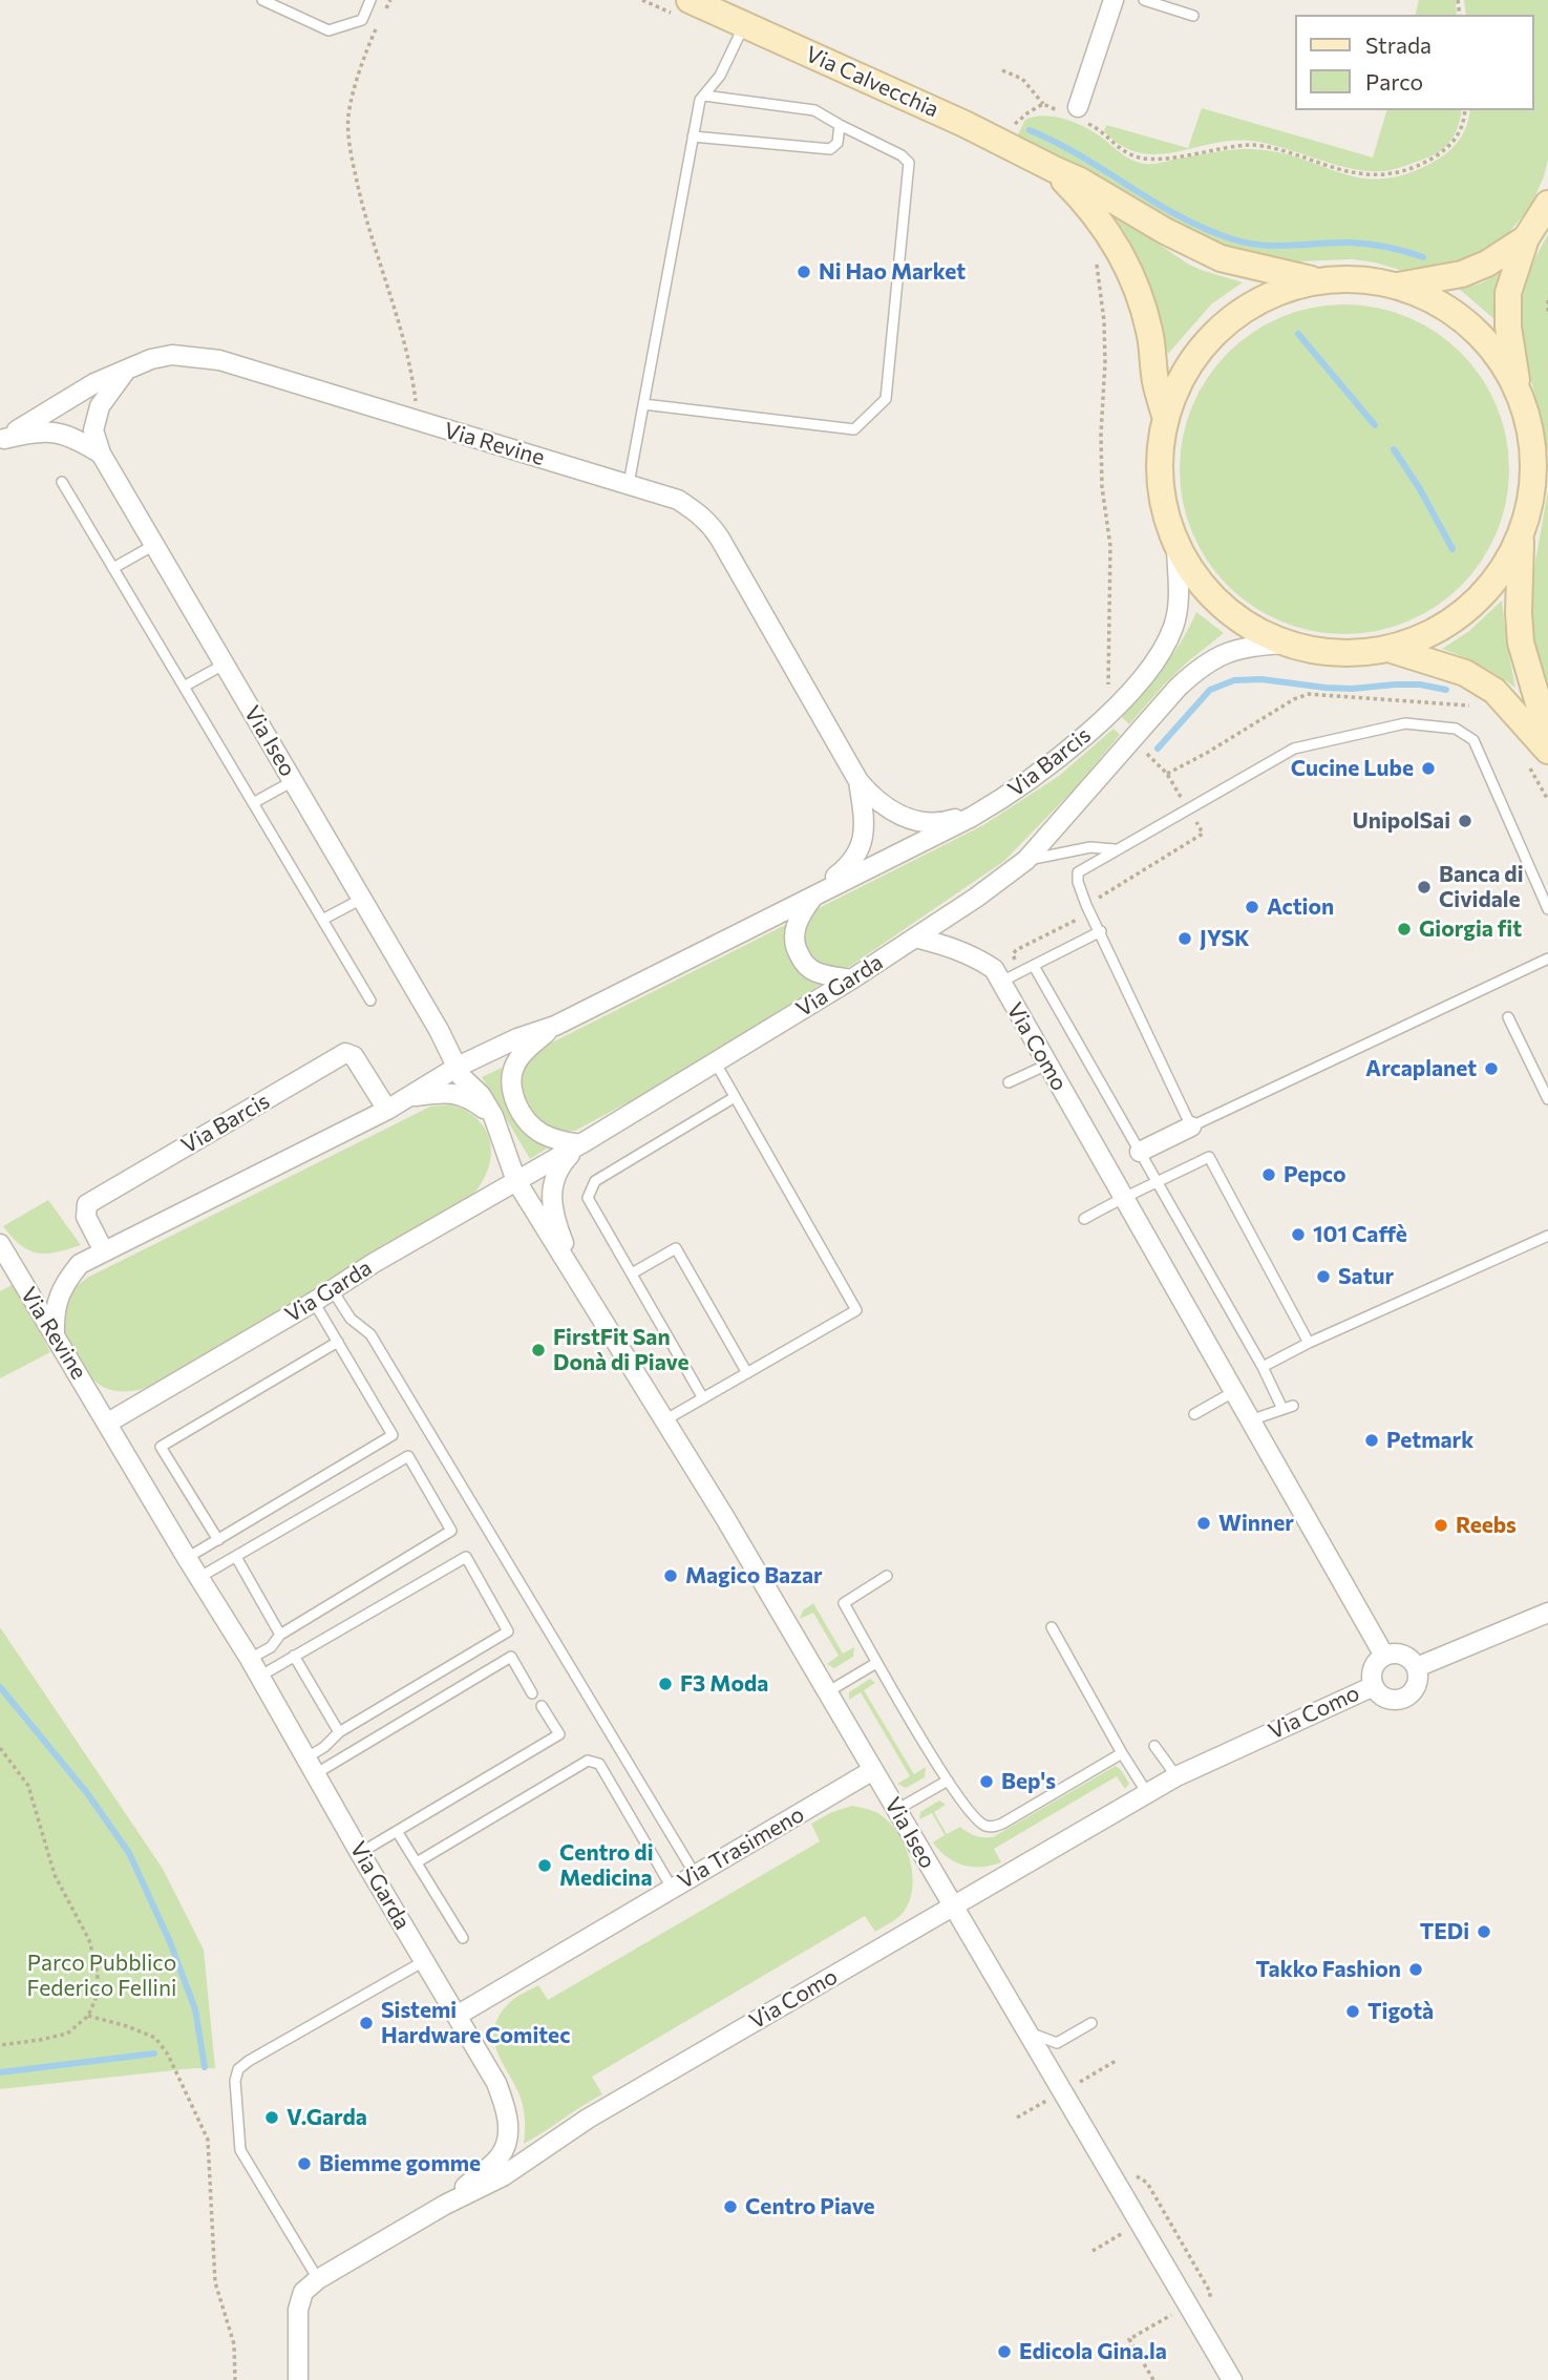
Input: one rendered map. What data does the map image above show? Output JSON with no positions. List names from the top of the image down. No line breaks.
{"streets":{"main road":["Via Calvecchia"],"street":["Via Revine","Via Iseo","Via Barcis","Via Garda","Via Como","Via Trasimeno"]},"crossings":[["Via Revine","Via Barcis"],["Via Revine","Via Garda"],["Via Iseo","Via Barcis"],["Via Iseo","Via Garda"],["Via Iseo","Via Como"],["Via Iseo","Via Trasimeno"],["Via Barcis","Via Garda"],["Via Garda","Via Como"],["Via Garda","Via Trasimeno"]],"parks":["Parco Pubblico Federico Fellini"],"places":["Ni Hao Market","Cucine Lube","UnipolSai","Banca di Cividale","Action","Giorgia fit","JYSK","Arcaplanet","Pepco","101 Caffè","Satur","FirstFit San Donà di Piave","Petmark","Winner","Reebs","Magico Bazar","F3 Moda","Bep's","Centro di Medicina","TEDi","Takko Fashion","Tigotà","Sistemi Hardware Comitec","V.Garda","Biemme gomme","Centro Piave","Edicola Gina.la"],"legend":["Strada","Parco"]}
